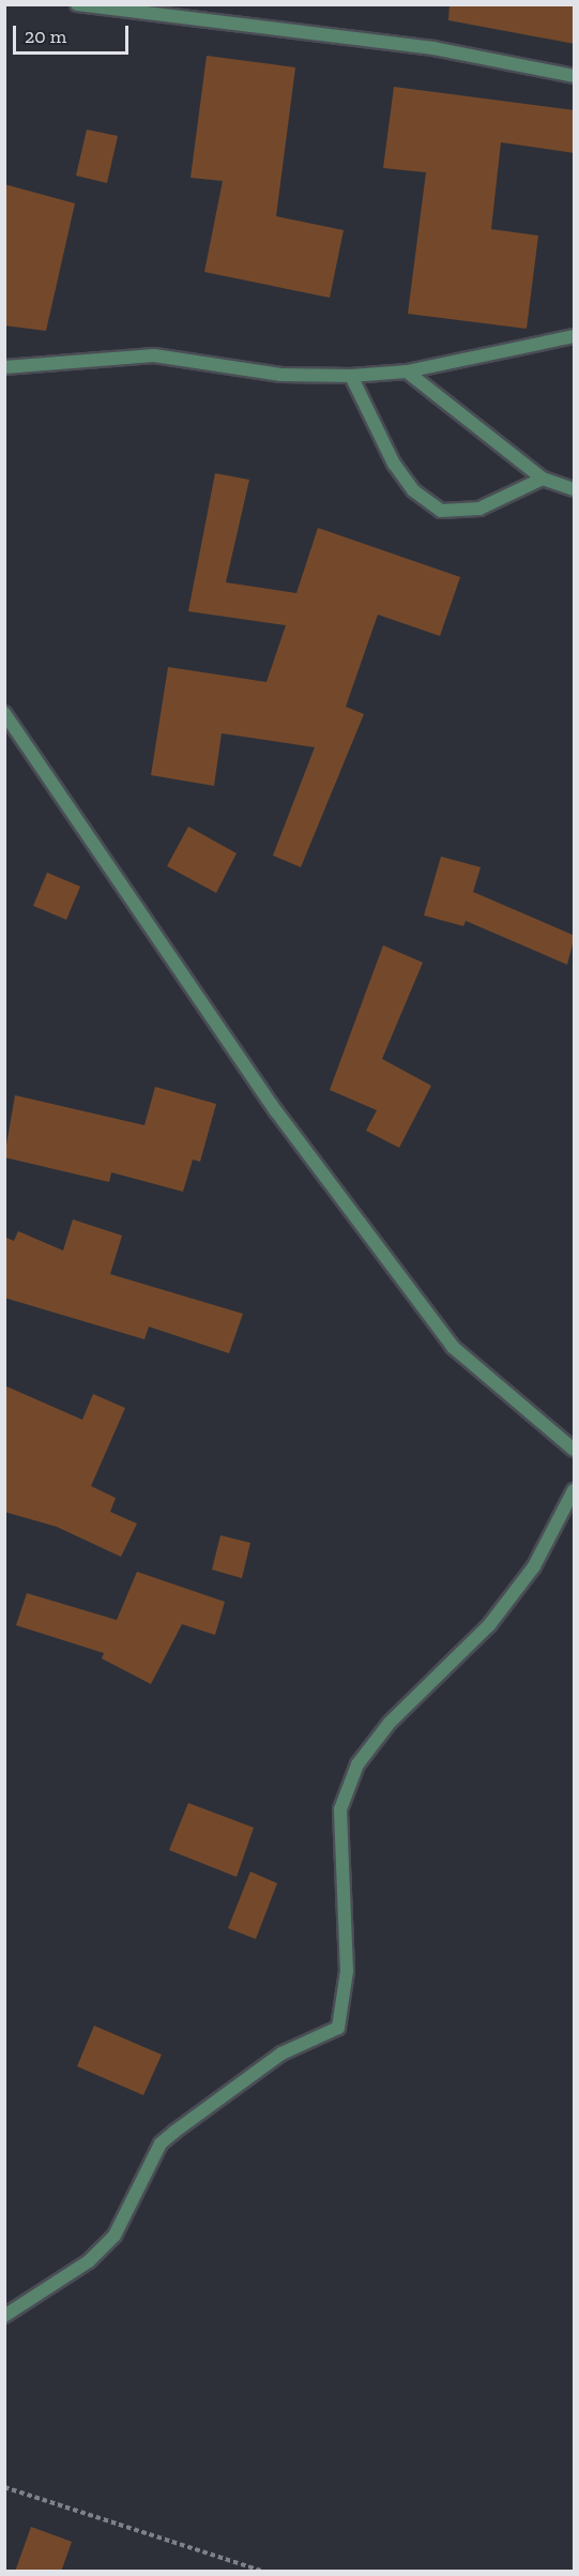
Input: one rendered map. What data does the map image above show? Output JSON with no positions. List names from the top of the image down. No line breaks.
{"scale_bar":"20 m"}
